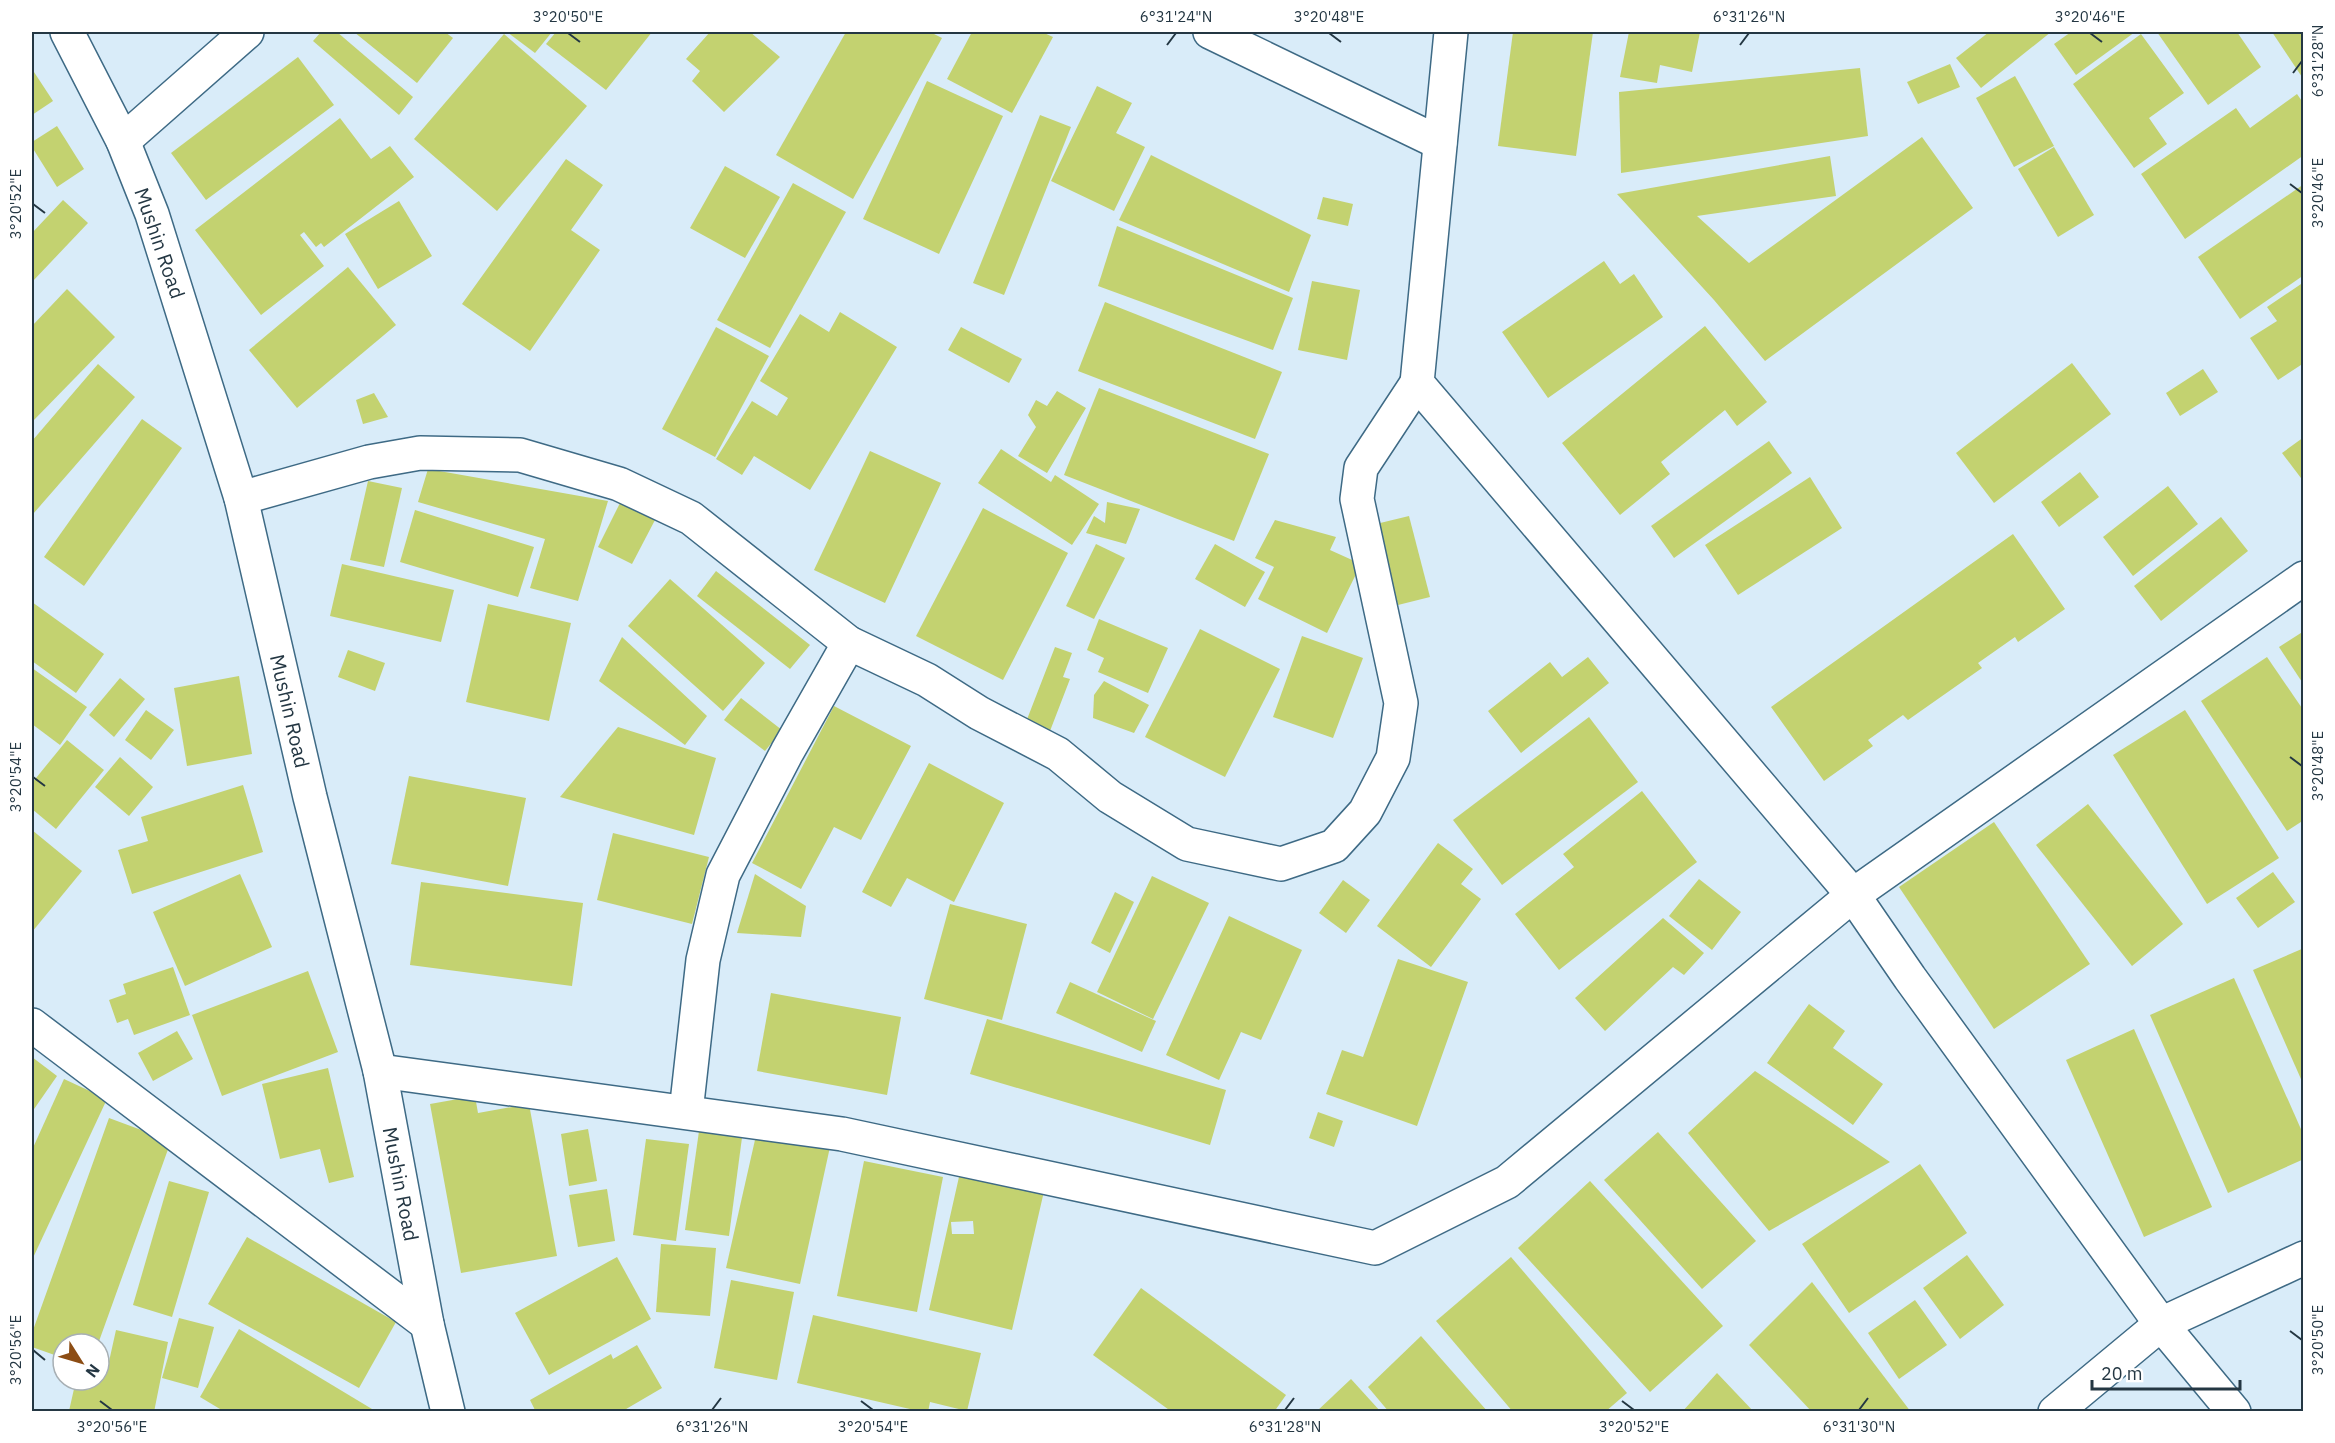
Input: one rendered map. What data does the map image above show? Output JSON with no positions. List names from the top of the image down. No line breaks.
{"streets":{"street":["Mushin Road"]},"scale_bar":"20 m","north":"bottom right","coordinates":["3°20'50\"E","6°31'24\"N","3°20'48\"E","6°31'26\"N","3°20'46\"E","6°31'28\"N","3°20'52\"E","3°20'54\"E","3°20'56\"E","6°31'30\"N"]}
